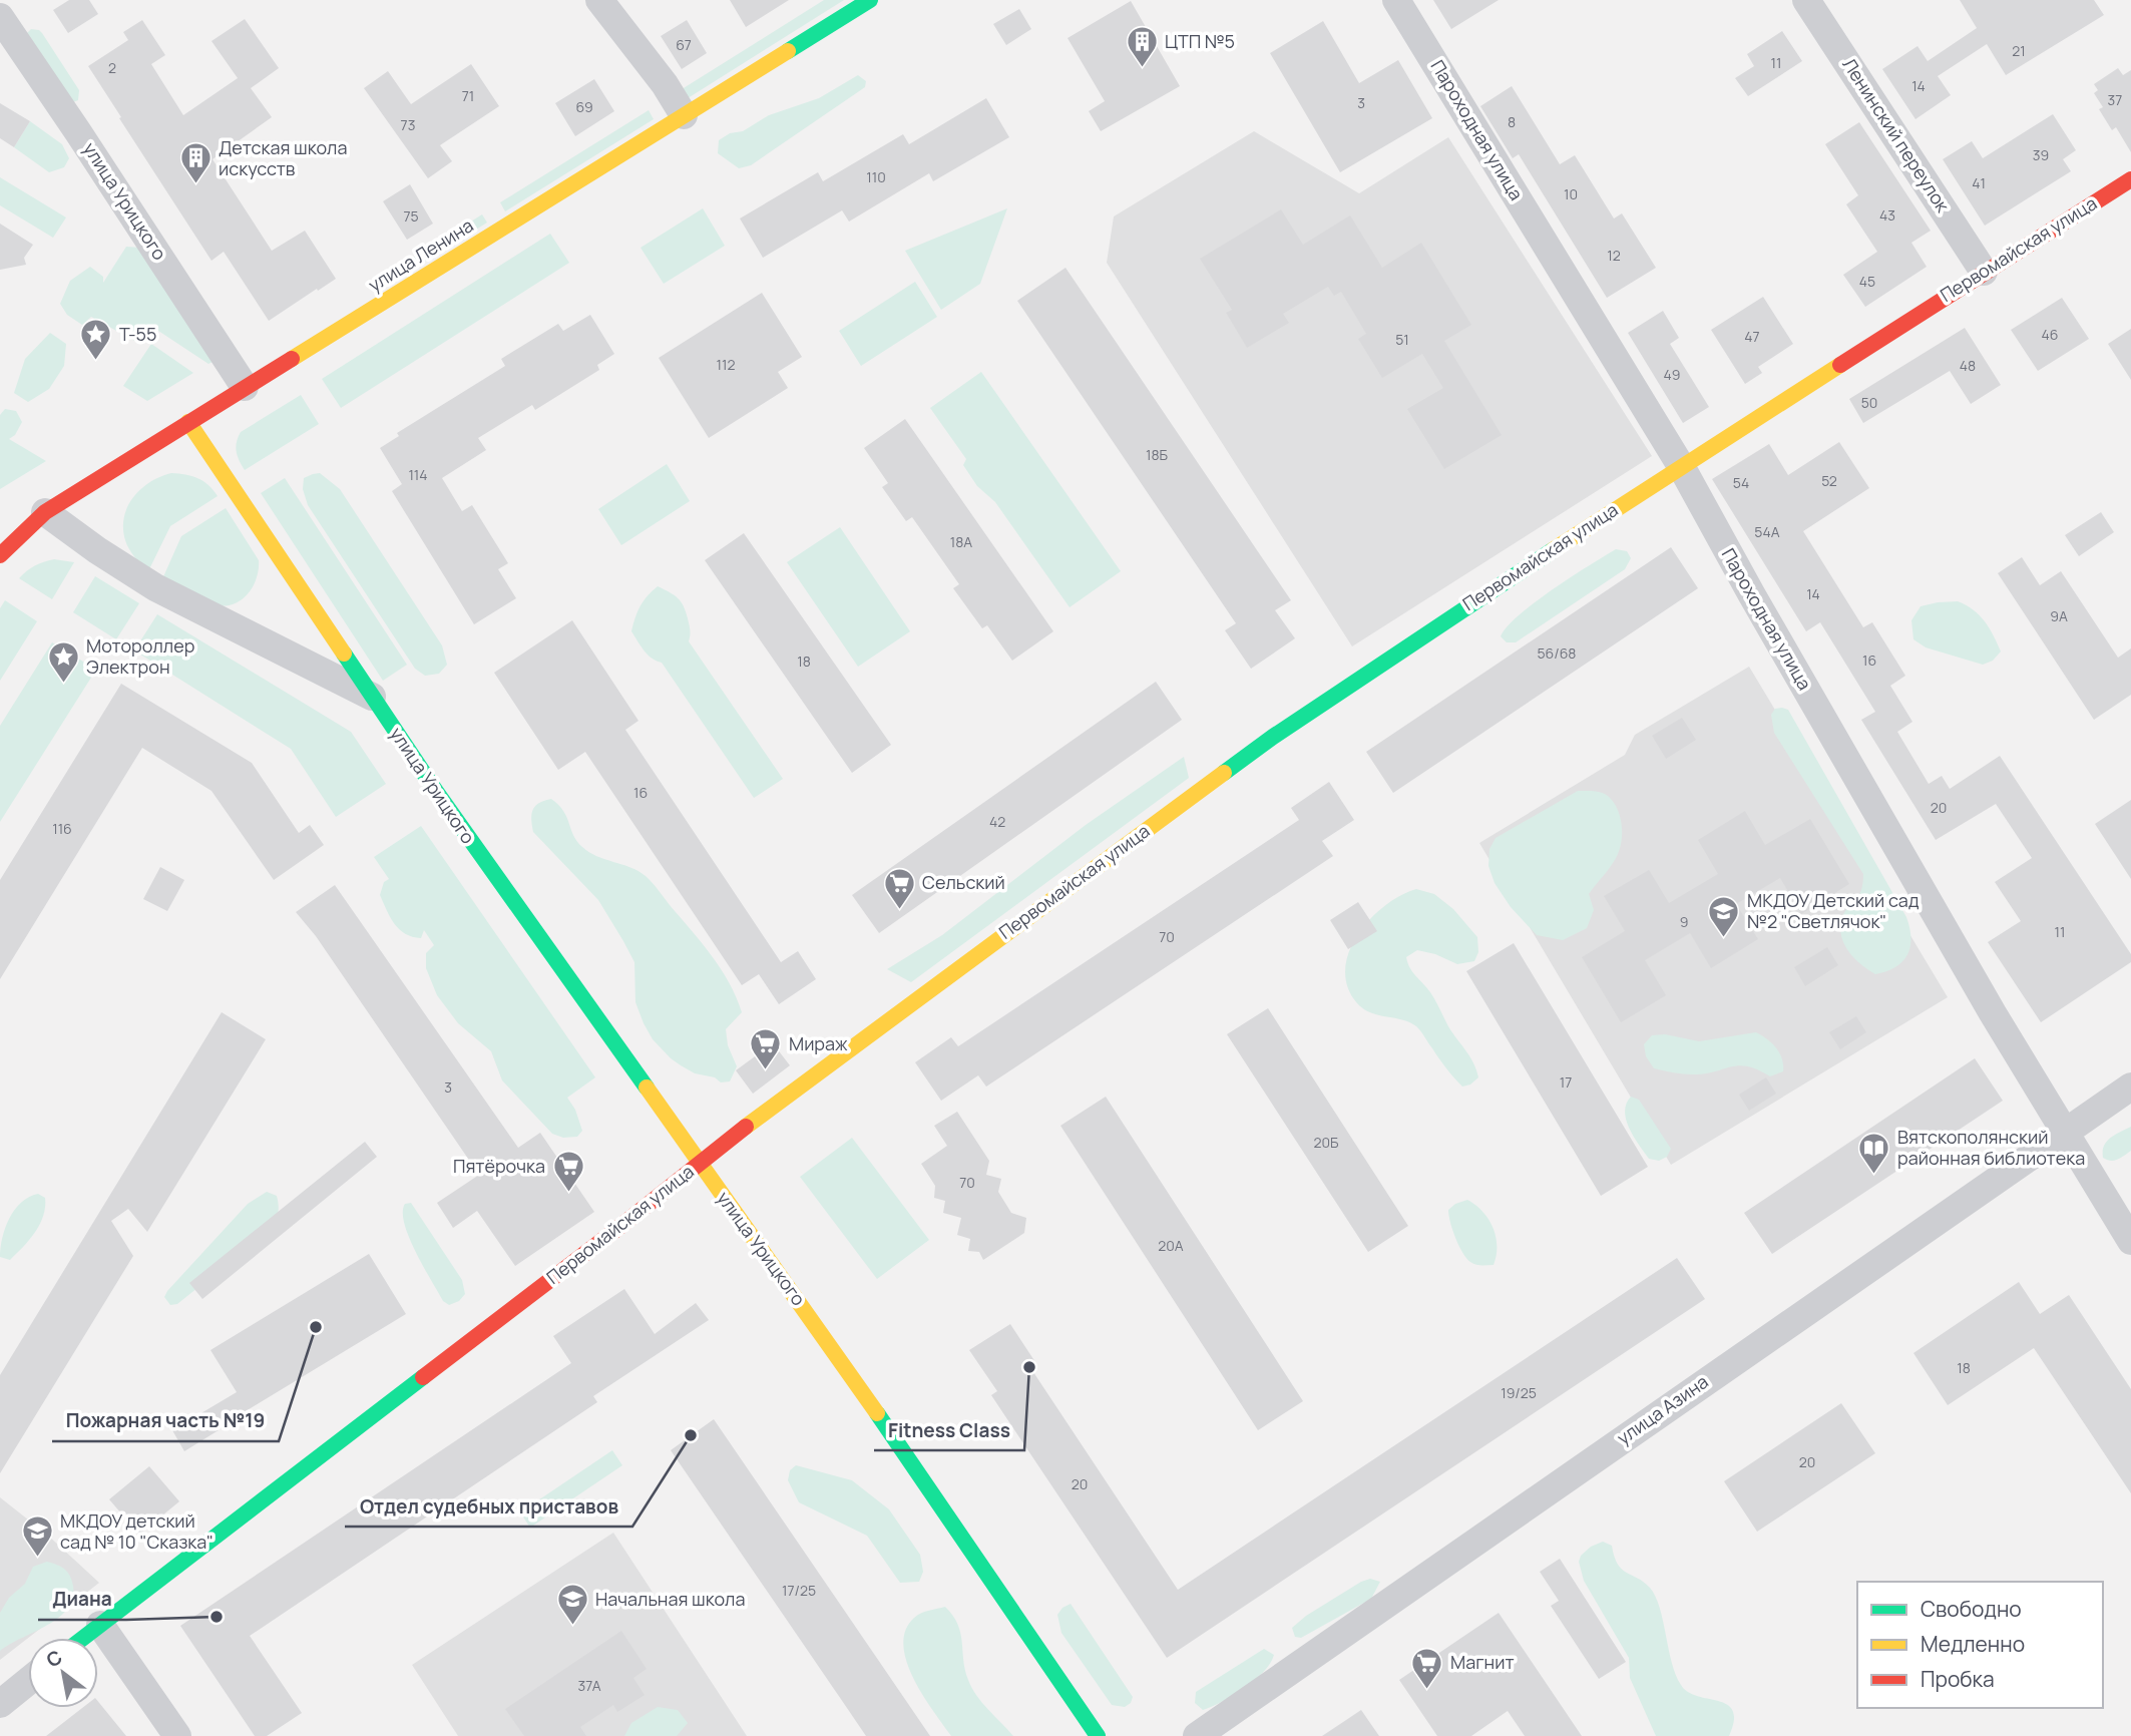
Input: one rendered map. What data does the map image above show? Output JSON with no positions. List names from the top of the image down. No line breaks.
{"streets":{"street":["Пароходная улица","Ленинский переулок","улица Урицкого","Первомайская улица","улица Ленина","улица Азина"]},"crossings":[["Пароходная улица","Первомайская улица"],["Пароходная улица","улица Азина"],["Ленинский переулок","Первомайская улица"],["улица Урицкого","Первомайская улица"],["улица Урицкого","улица Ленина"]],"places":{"building":["ЦТП №5","Детская школа искусств"],"place":["Т-55","Мотороллер Электрон"],"supermarket":["Сельский","Мираж","Пятёрочка","Магнит"],"school or university":["МКДОУ Детский сад №2 \"Светлячок\"","МКДОУ детский сад № 10 \"Сказка\"","Начальная школа"],"library":["Вятскополянский районная библиотека"],"other":["Пожарная часть №19","Fitness Class","Отдел судебных приставов","Диана"]},"house_numbers":["67","21","11","2","14","71","37","3","69","8","73","39","110","41","10","43","75","12","45","46","47","51","112","48","49","50","18Б","114","52","54","54А","18А","14","9А","56/68","16","18","16","20","42","116","9","11","70","17","3","20Б","70","20А","18","19/25","20","20","17/25","37А"],"legend":["Свободно","Медленно","Пробка"],"north":"top left"}
